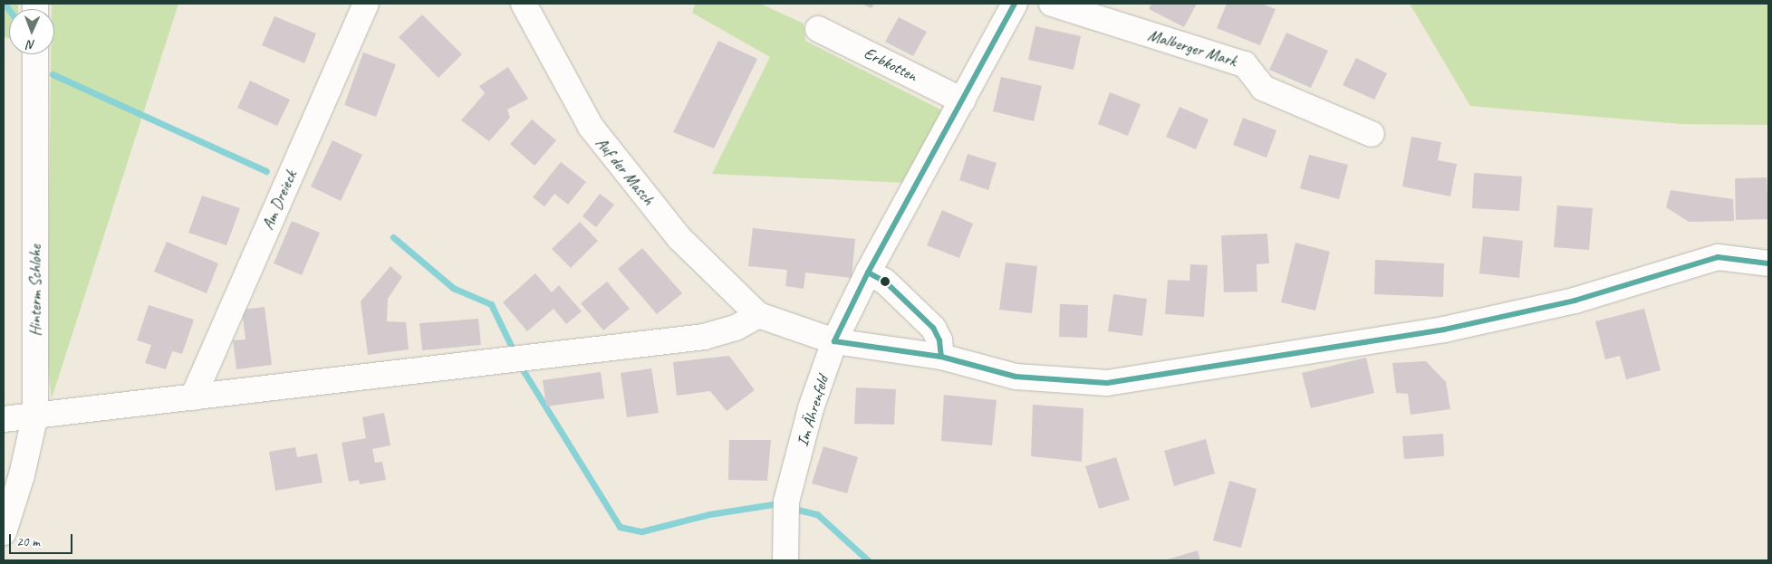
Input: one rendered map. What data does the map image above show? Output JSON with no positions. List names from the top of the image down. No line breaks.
{"streets":{"street":["Malberger Mark","Erbkotten","Auf der Masch","Am Dreieck","Hinterm Schlohe","Im Ährenfeld"]},"crossings":[["Erbkotten","Im Ährenfeld"]],"scale_bar":"20 m","north":"bottom"}
